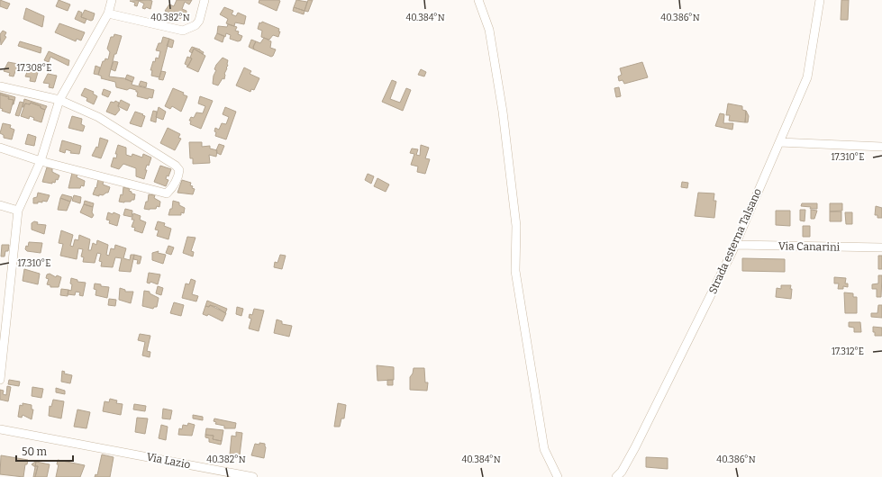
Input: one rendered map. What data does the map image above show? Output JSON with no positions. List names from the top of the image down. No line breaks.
{"streets":{"street":["Strada esterna Talsano","Via Canarini","Via Lazio"]},"crossings":[["Strada esterna Talsano","Via Canarini"]],"scale_bar":"50 m","coordinates":["40.382°N","40.384°N","40.386°N","17.308°E","17.310°E","17.312°E"]}
